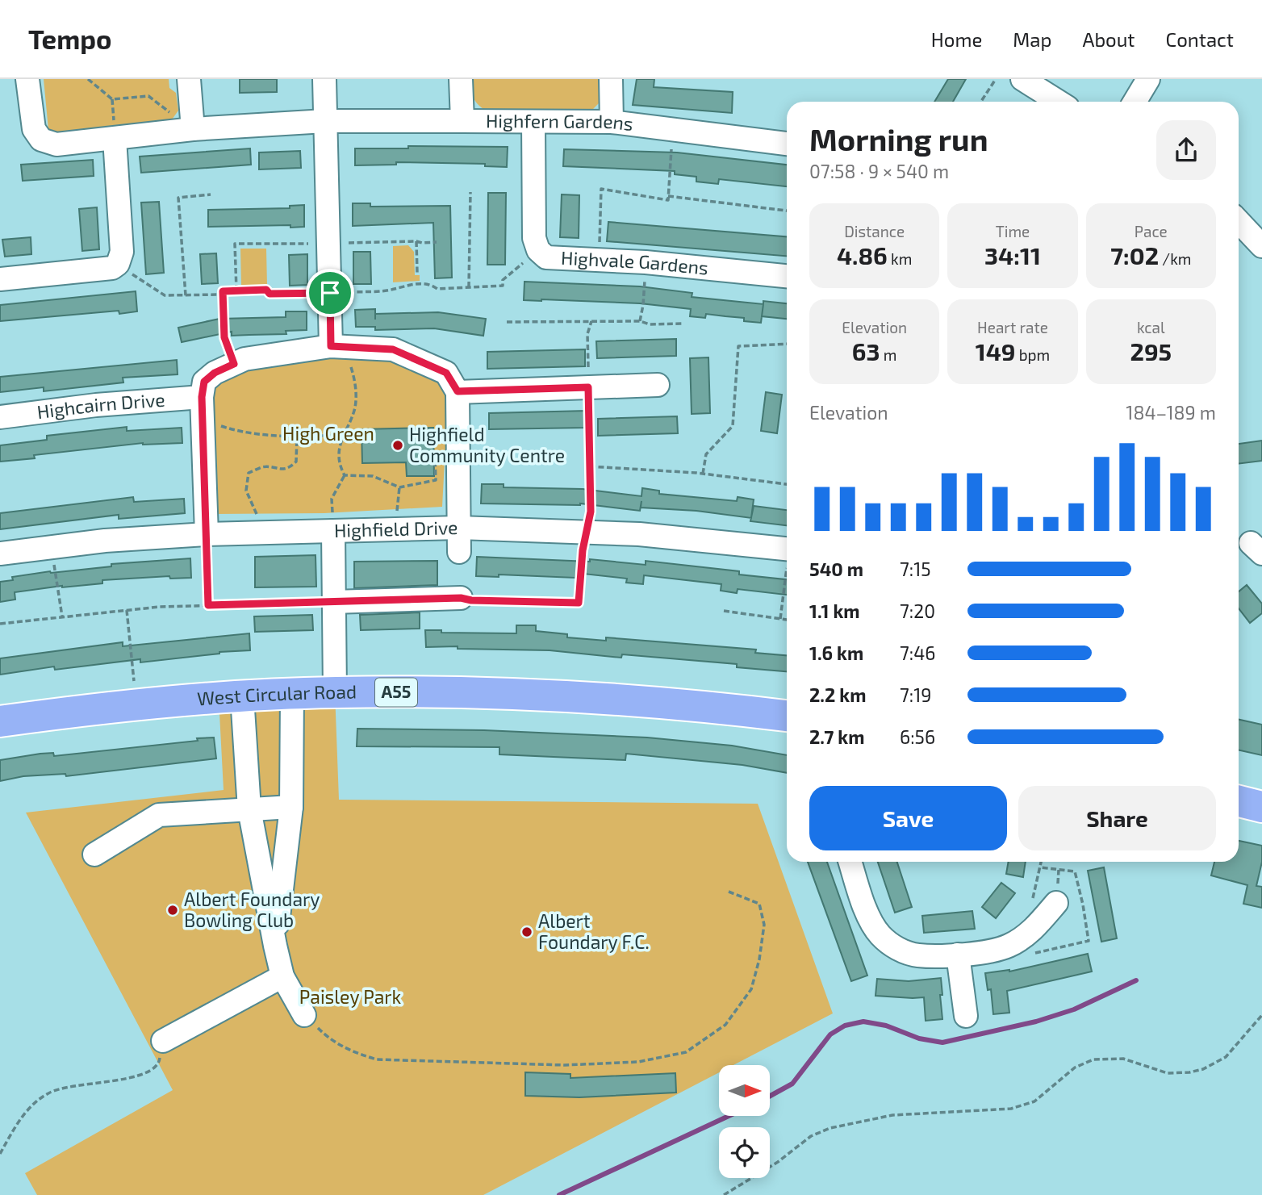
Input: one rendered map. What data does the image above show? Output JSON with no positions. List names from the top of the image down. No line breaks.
{"streets":{"highway":["A55","West Circular Road"],"street":["Highfern Gardens","Highvale Gardens","Highcairn Drive","Highfield Drive"]},"crossings":[["Highfern Gardens","Highvale Gardens"]],"parks":["High Green","Paisley Park"],"places":["Highfield Community Centre","Albert Foundary Bowling Club","Albert Foundary F.C."],"north":"right","page":{"header":"Tempo","nav":["Home","Map","About","Contact"],"heading":["Morning run","07:58 · 9 × 540 m"],"stats":[["Distance","4.86 km"],["Time","34:11"],["Pace","7:02 /km"],["Elevation","63 m"],["Heart rate","149 bpm"],["kcal","295"]],"chart":["Elevation","184–189 m"],"list":[{"name":"540 m","note":"7:15"},{"name":"1.1 km","note":"7:20"},{"name":"1.6 km","note":"7:46"},{"name":"2.2 km","note":"7:19"},{"name":"2.7 km","note":"6:56"}],"buttons":["Save","Share"]}}
